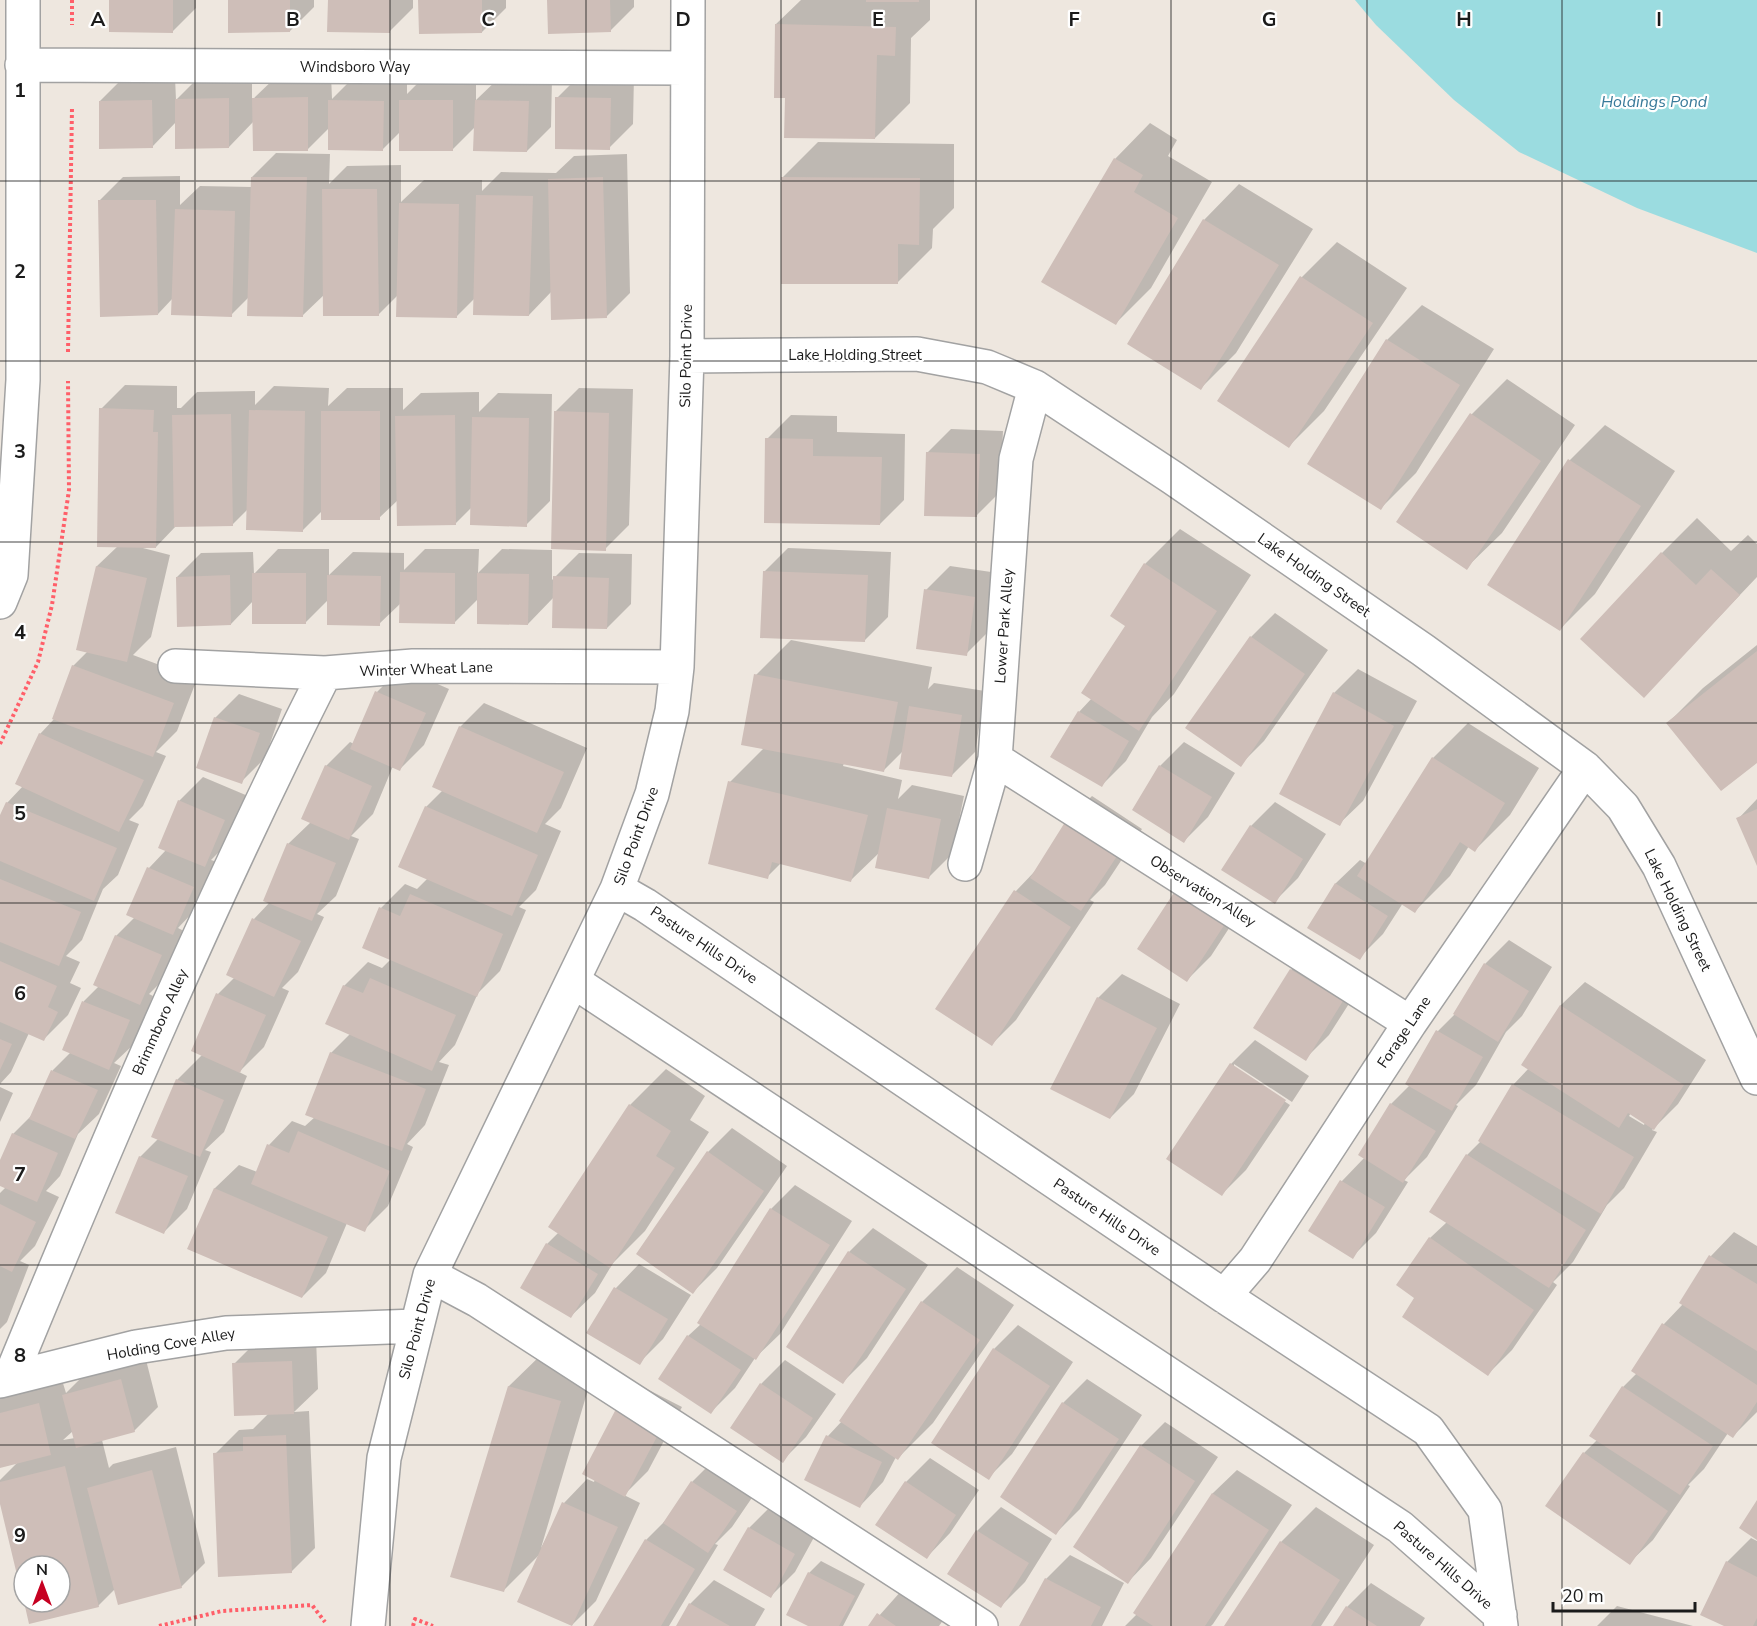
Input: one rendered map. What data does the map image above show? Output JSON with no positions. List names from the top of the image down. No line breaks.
{"streets":{"street":["Windsboro Way","Lake Holding Street","Silo Point Drive","Lower Park Alley","Winter Wheat Lane","Observation Alley","Pasture Hills Drive","Brimmboro Alley","Forage Lane","Holding Cove Alley"]},"crossings":[["Windsboro Way","Silo Point Drive"],["Lake Holding Street","Silo Point Drive"],["Lake Holding Street","Lower Park Alley"],["Lake Holding Street","Forage Lane"],["Silo Point Drive","Winter Wheat Lane"],["Silo Point Drive","Pasture Hills Drive"],["Silo Point Drive","Holding Cove Alley"],["Lower Park Alley","Observation Alley"],["Winter Wheat Lane","Brimmboro Alley"],["Observation Alley","Forage Lane"],["Pasture Hills Drive","Forage Lane"],["Brimmboro Alley","Holding Cove Alley"]],"water":["Holdings Pond"],"scale_bar":"20 m","north":"top","grid":{"columns":["A","B","C","D","E","F","G","H","I"],"rows":["1","2","3","4","5","6","7","8","9"]}}
